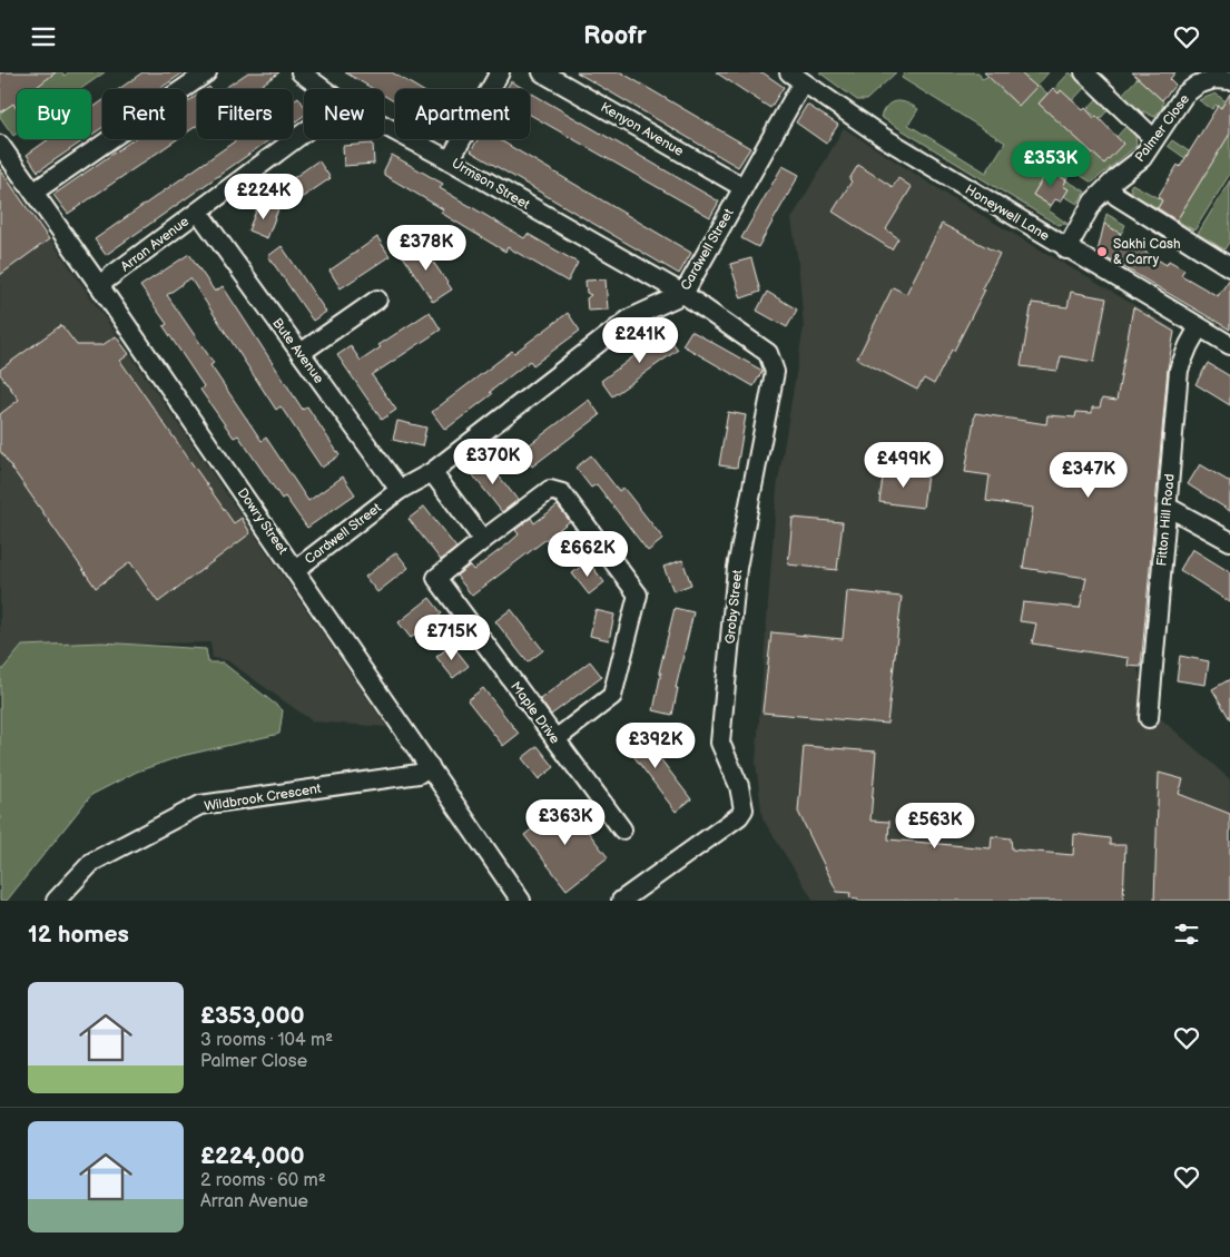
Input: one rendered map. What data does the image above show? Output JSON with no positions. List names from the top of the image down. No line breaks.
{"streets":{"street":["Palmer Close","Kenyon Avenue","Urmson Street","Honeywell Lane","Arran Avenue","Cardwell Street","Bute Avenue","Fitton Hill Road","Dowry Street","Groby Street","Maple Drive","Wildbrook Crescent"]},"crossings":[["Palmer Close","Honeywell Lane"],["Kenyon Avenue","Cardwell Street"],["Urmson Street","Cardwell Street"],["Urmson Street","Groby Street"],["Honeywell Lane","Cardwell Street"],["Honeywell Lane","Fitton Hill Road"],["Arran Avenue","Bute Avenue"],["Arran Avenue","Dowry Street"],["Cardwell Street","Bute Avenue"],["Cardwell Street","Dowry Street"],["Cardwell Street","Groby Street"],["Dowry Street","Wildbrook Crescent"]],"places":["Sakhi Cash & Carry"],"page":{"header":"Roofr","chip":["Buy","Rent","Filters","New","Apartment"],"price":["£353K","£224K","£378K","£241K","£370K","£499K","£347K","£662K","£715K","£392K","£363K","£563K"],"heading":"12 homes","list":[{"name":"£353,000","note":"3 rooms · 104 m² · Palmer Close"},{"name":"£224,000","note":"2 rooms · 60 m² · Arran Avenue"}]}}
